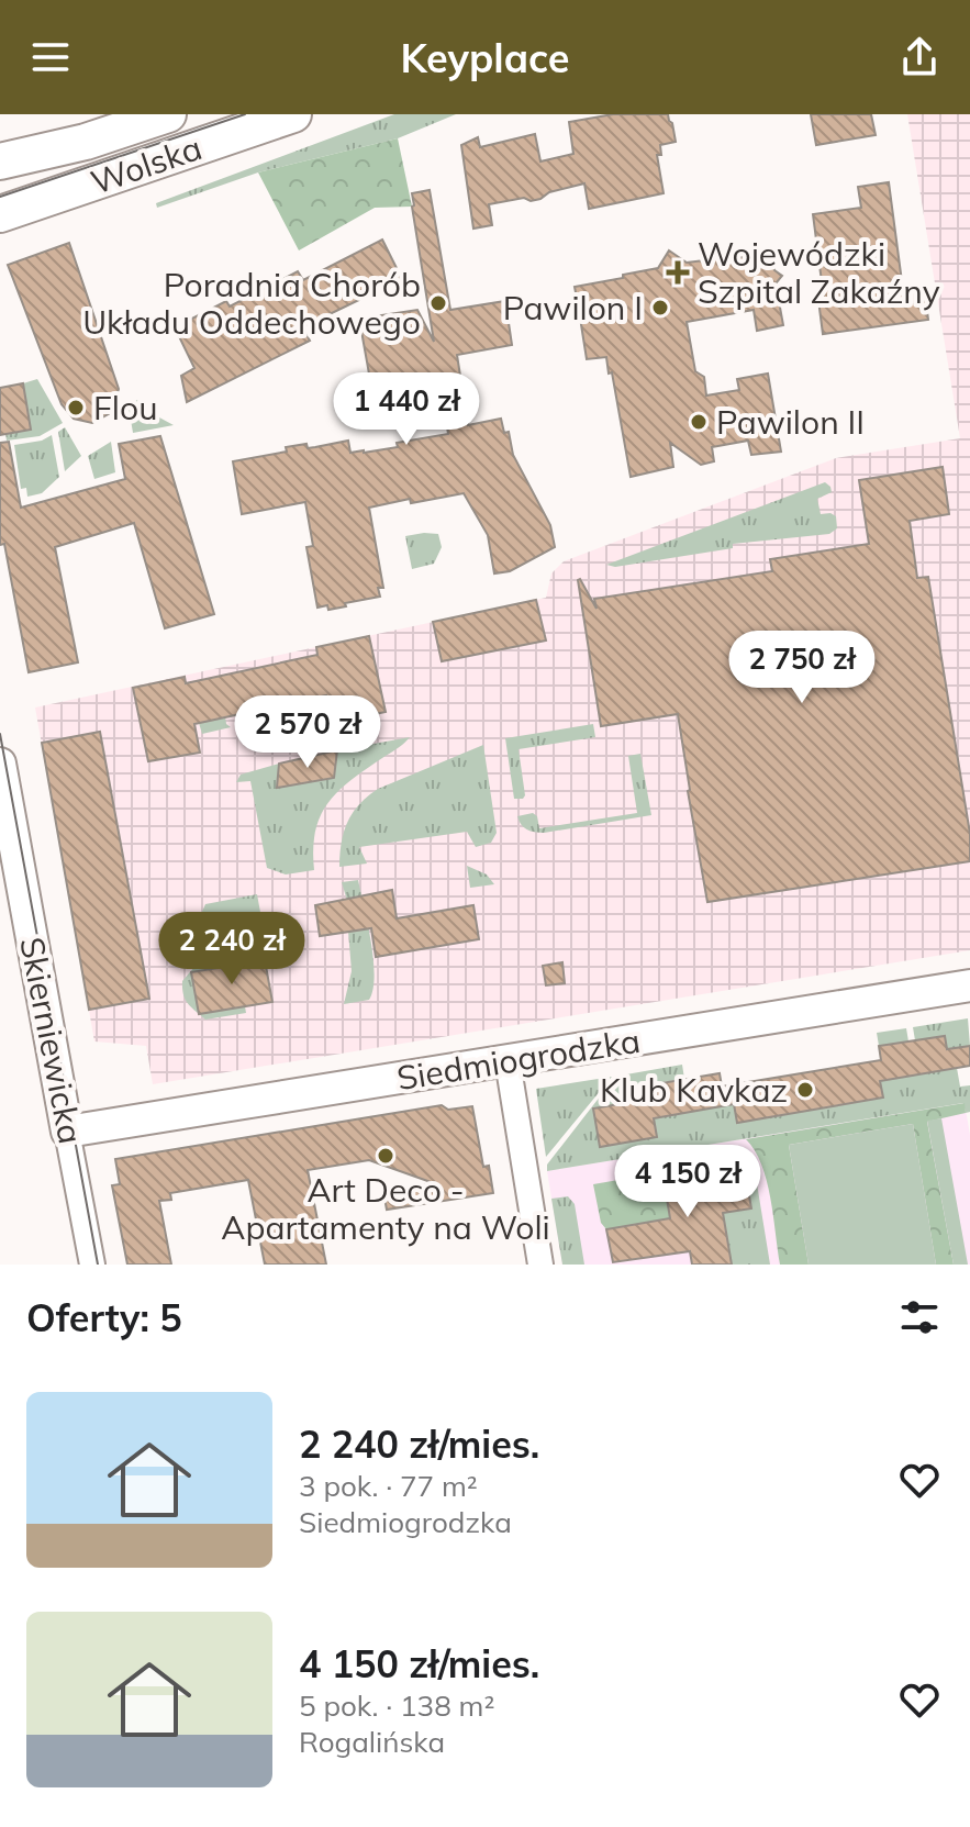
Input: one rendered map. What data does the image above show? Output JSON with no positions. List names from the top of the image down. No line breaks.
{"streets":{"main road":["Wolska"],"street":["Skierniewicka","Siedmiogrodzka"]},"crossings":[["Skierniewicka","Siedmiogrodzka"]],"places":{"health":["Wojewódzki Szpital Zakaźny"],"other":["Poradnia Chorób Układu Oddechowego","Pawilon I","Flou","Pawilon II","Klub Kavkaz","Art Deco - Apartamenty na Woli"]},"page":{"header":"Keyplace","price":["1 440 zł","2 750 zł","2 570 zł","2 240 zł","4 150 zł"],"heading":"Oferty: 5","list":[{"name":"2 240 zł/mies.","note":"3 pok. · 77 m² · Siedmiogrodzka"},{"name":"4 150 zł/mies.","note":"5 pok. · 138 m² · Rogalińska"}]}}
